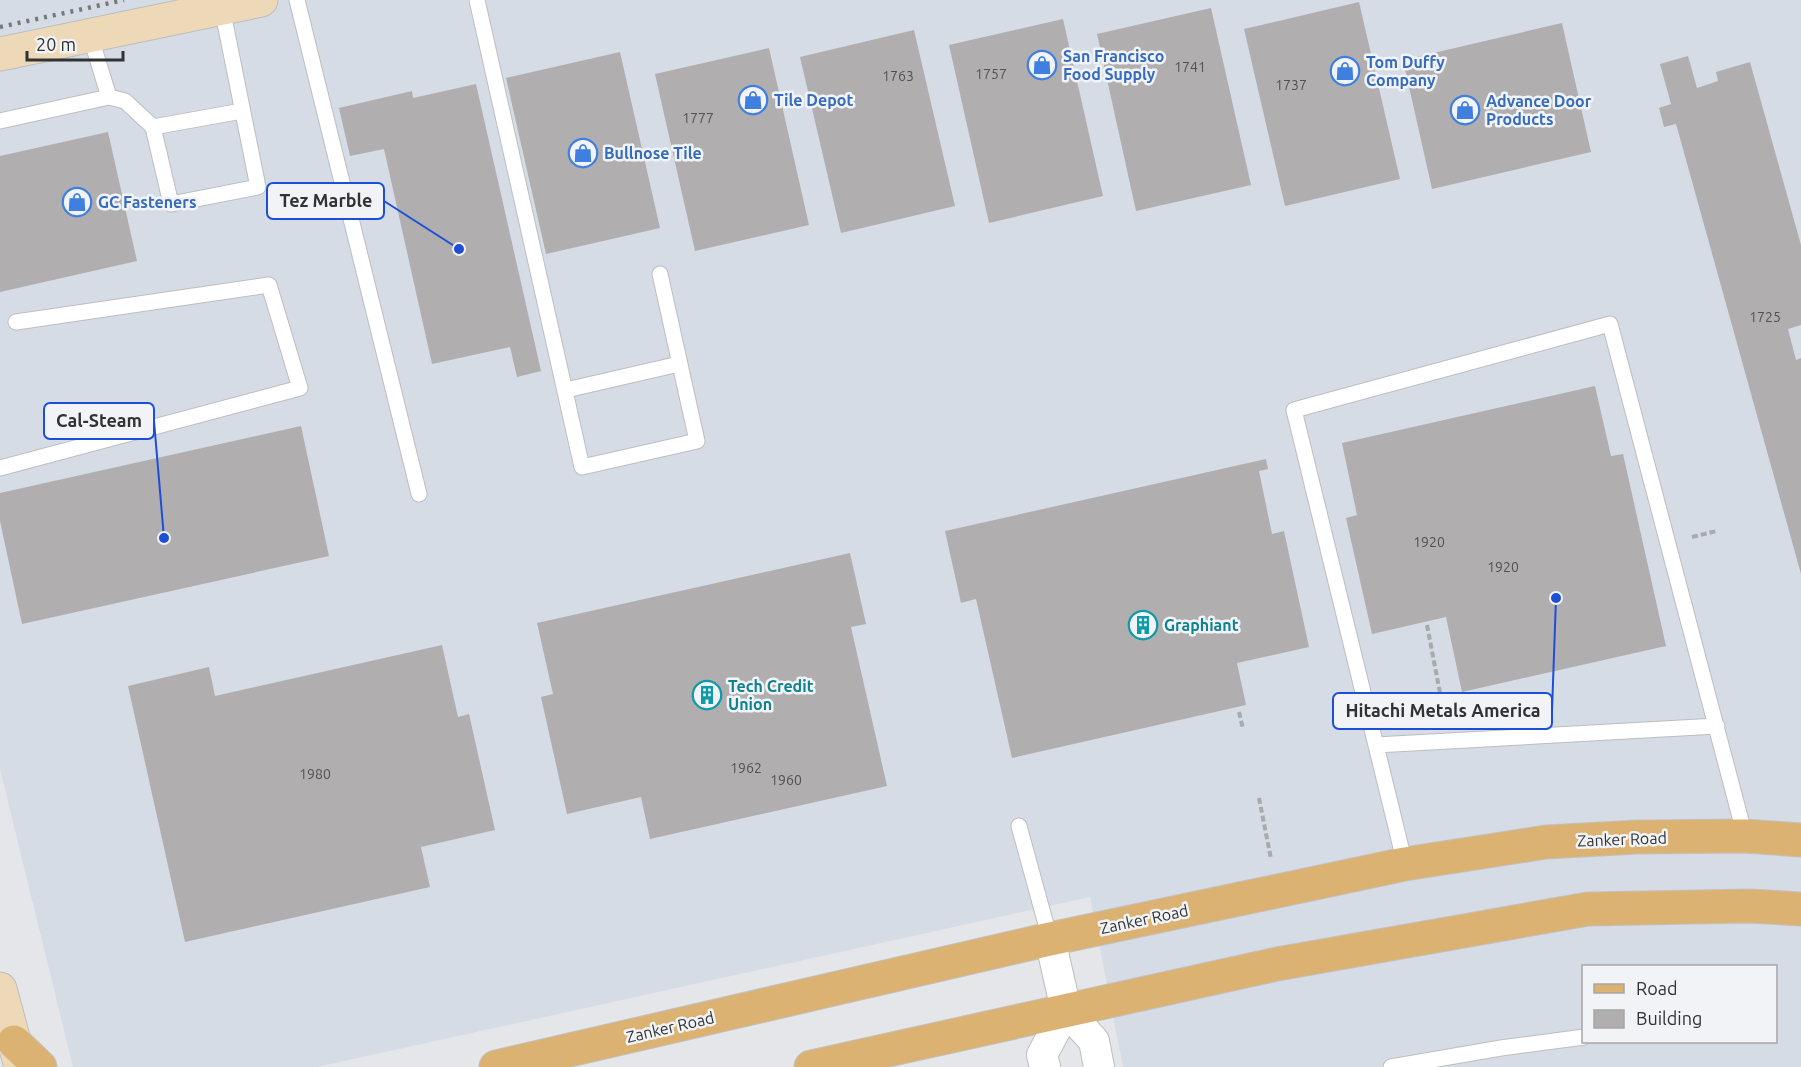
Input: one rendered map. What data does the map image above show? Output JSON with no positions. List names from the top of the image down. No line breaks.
{"streets":{"main road":["Zanker Road"]},"places":{"shop":["San Francisco Food Supply","Tom Duffy Company","Tile Depot","Advance Door Products","Bullnose Tile","GC Fasteners"],"other":["Tez Marble","Cal-Steam","Hitachi Metals America"],"building":["Graphiant","Tech Credit Union"]},"house_numbers":["1741","1757","1763","1737","1777","1725","1920","1920","1962","1980","1960"],"legend":["Road","Building"],"scale_bar":"20 m"}
